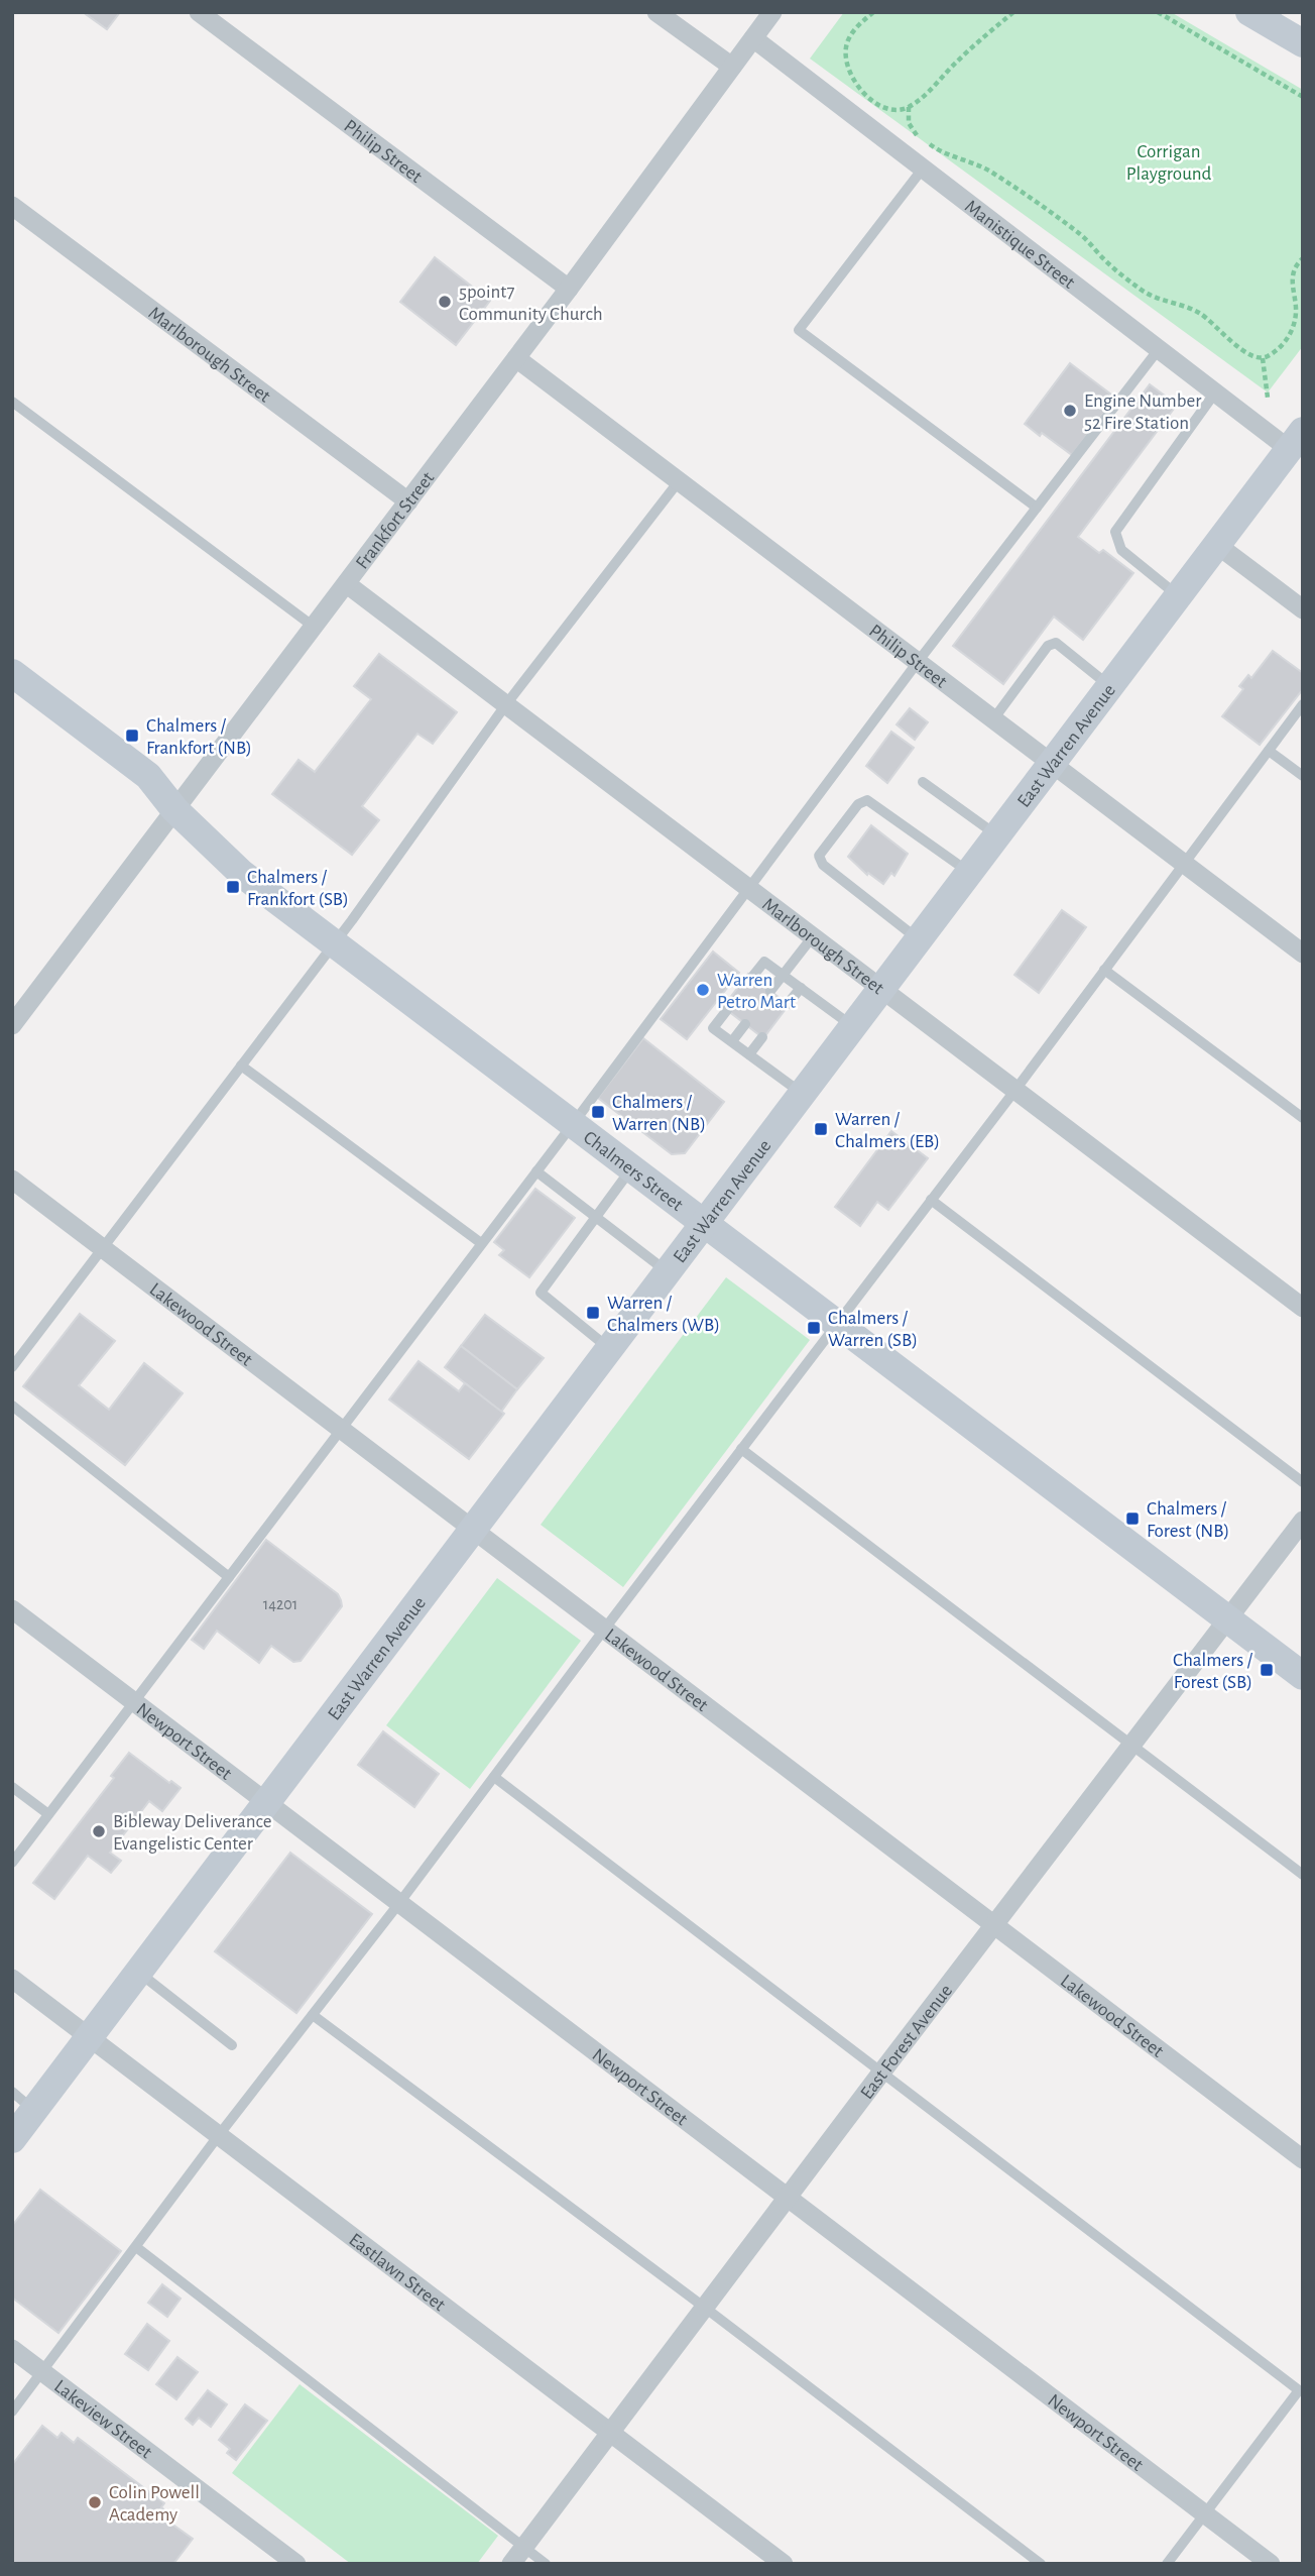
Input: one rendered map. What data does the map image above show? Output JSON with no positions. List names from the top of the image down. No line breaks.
{"streets":{"main road":["East Warren Avenue","Chalmers Street"],"street":["Philip Street","Manistique Street","Marlborough Street","Frankfort Street","Lakewood Street","Newport Street","East Forest Avenue","Eastlawn Street","Lakeview Street"]},"crossings":[["Philip Street","Frankfort Street"],["Philip Street","East Warren Avenue"],["Manistique Street","Frankfort Street"],["Manistique Street","East Warren Avenue"],["Marlborough Street","Frankfort Street"],["Marlborough Street","East Warren Avenue"],["Frankfort Street","Chalmers Street"],["East Warren Avenue","Chalmers Street"],["East Warren Avenue","Lakewood Street"],["East Warren Avenue","Newport Street"],["East Warren Avenue","Eastlawn Street"],["Chalmers Street","East Forest Avenue"],["Lakewood Street","East Forest Avenue"],["Newport Street","East Forest Avenue"],["East Forest Avenue","Eastlawn Street"]],"parks":["Corrigan Playground"],"places":{"other":["5point7 Community Church","Engine Number 52 Fire Station","Warren Petro Mart","Bibleway Deliverance Evangelistic Center","Colin Powell Academy"],"transit":["Chalmers / Frankfort (NB)","Chalmers / Frankfort (SB)","Chalmers / Warren (NB)","Warren / Chalmers (EB)","Warren / Chalmers (WB)","Chalmers / Warren (SB)","Chalmers / Forest (NB)","Chalmers / Forest (SB)"]},"house_numbers":["14201"]}
